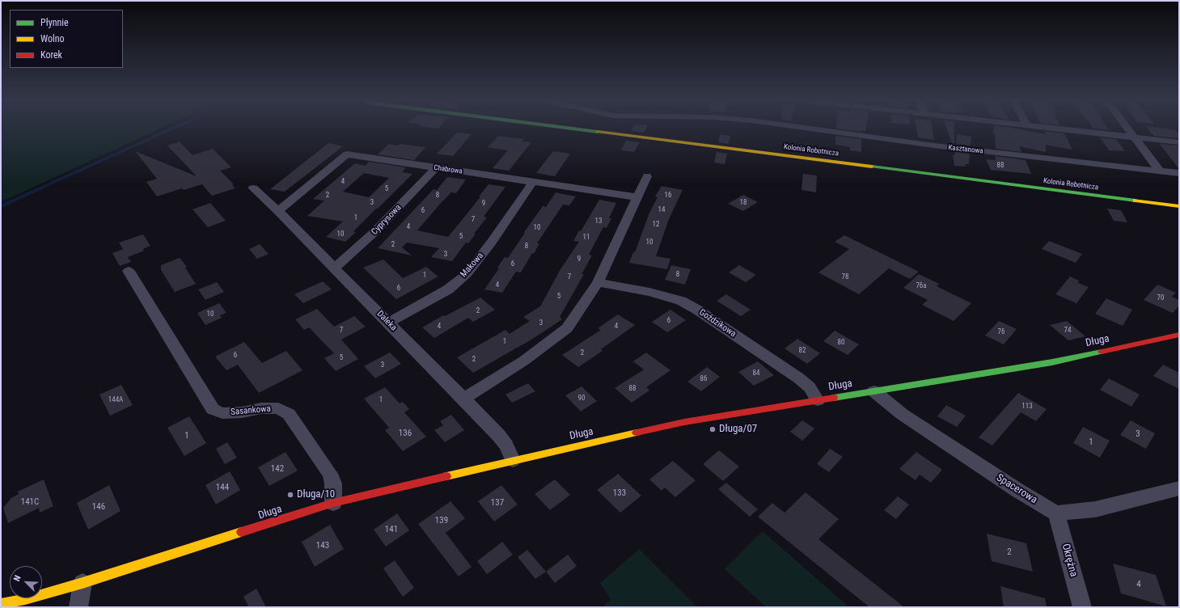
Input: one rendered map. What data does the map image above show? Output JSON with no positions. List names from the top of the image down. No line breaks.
{"streets":{"street":["Kasztanowa","Kolonia Robotnicza","Chabrowa","Cyprysowa","Makowa","Daleka","Goździkowa","Długa","Sasankowa","Spacerowa","Okrężna"]},"crossings":[["Chabrowa","Cyprysowa"],["Chabrowa","Makowa"],["Chabrowa","Daleka"],["Cyprysowa","Daleka"],["Makowa","Daleka"],["Daleka","Długa"],["Goździkowa","Długa"],["Długa","Sasankowa"],["Długa","Spacerowa"],["Spacerowa","Okrężna"]],"places":["Długa/07","Długa/10"],"house_numbers":["88","4","5","2","8","16","3","18","9","14","6","1","7","13","12","4","10","10","5","11","10","2","8","3","9","6","8","1","7","78","4","76a","6","5","70","2","10","6","3","4","4","7","74","76","1","80","82","2","6","5","2","3","84","86","88","90","144A","1","113","136","3","1","1","142","144","133","141C","137","146","139","141","143","2","4"],"legend":["Płynnie","Wolno","Korek"],"north":"top left"}
